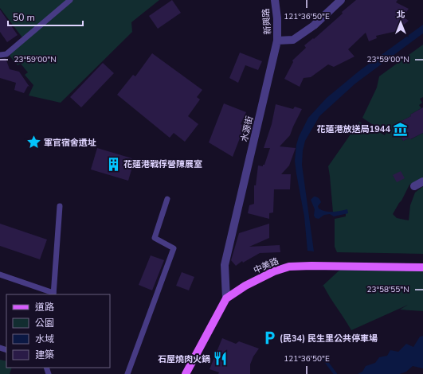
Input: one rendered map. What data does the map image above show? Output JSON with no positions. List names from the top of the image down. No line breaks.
{"streets":{"main road":["中美路"],"street":["新興路","水源街"]},"crossings":[["新興路","水源街"],["水源街","中美路"]],"places":{"museum":["花蓮港放送局1944"],"place":["軍官宿舍遺址"],"building":["花蓮港戰俘營陳展室"],"parking":["(民34) 民生里公共停車場"],"restaurant":["石屋燒肉火鍋"]},"legend":["道路","公園","水域","建築"],"scale_bar":"50 m","north":"top","coordinates":["121°36'50\"E","23°59'00\"N","23°58'55\"N"]}
